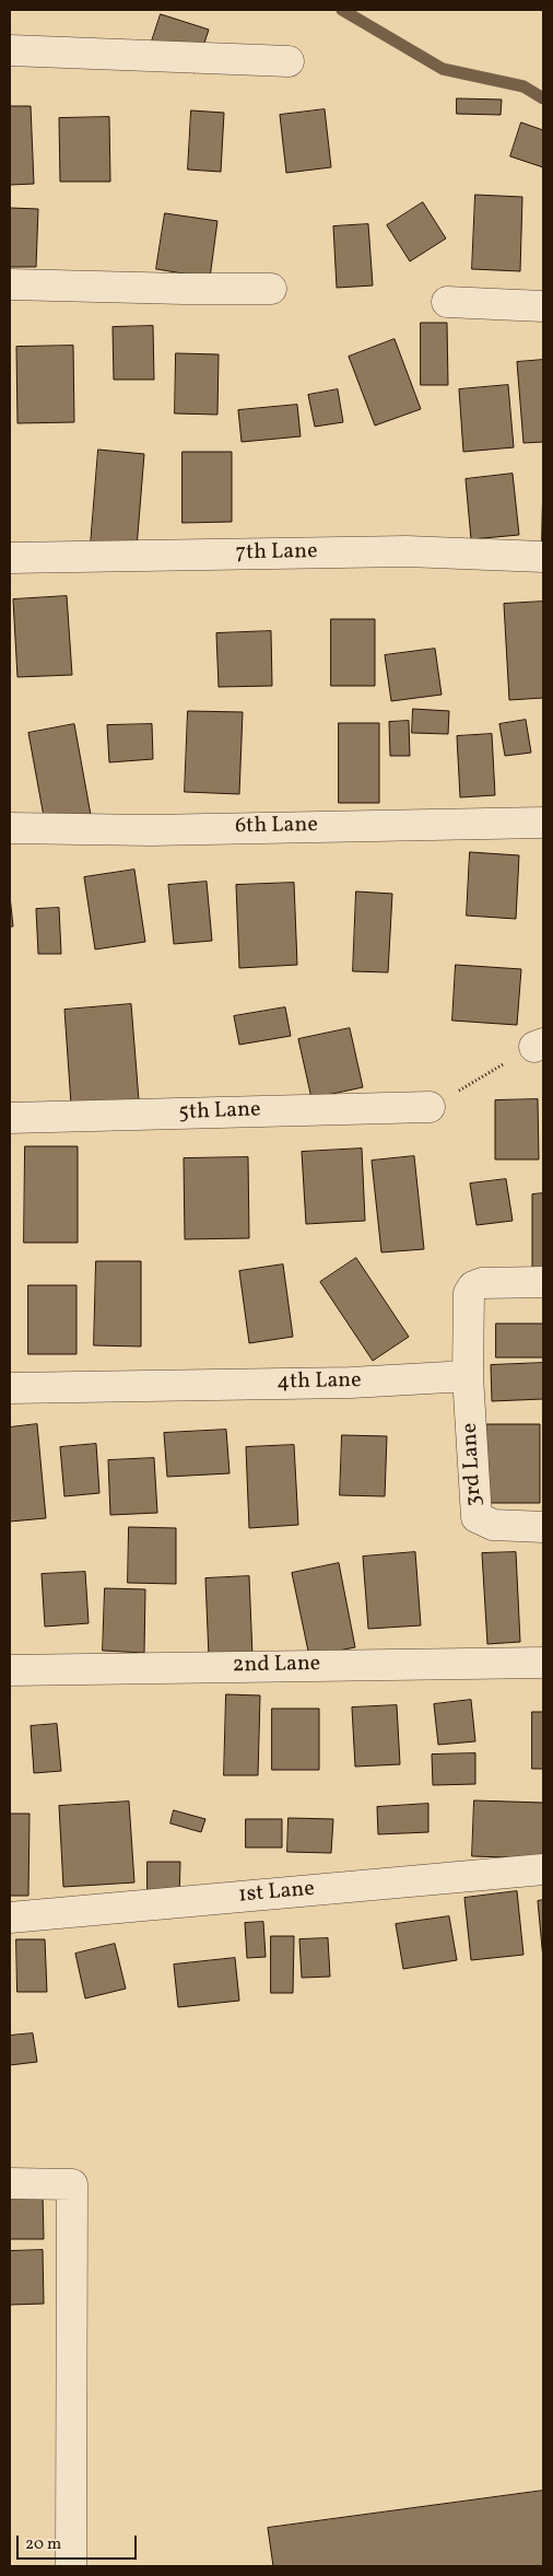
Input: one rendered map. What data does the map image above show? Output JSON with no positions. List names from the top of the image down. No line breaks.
{"streets":{"street":["7th Lane","6th Lane","5th Lane","4th Lane","3rd Lane","2nd Lane","1st Lane"]},"crossings":[["4th Lane","3rd Lane"]],"scale_bar":"20 m"}
